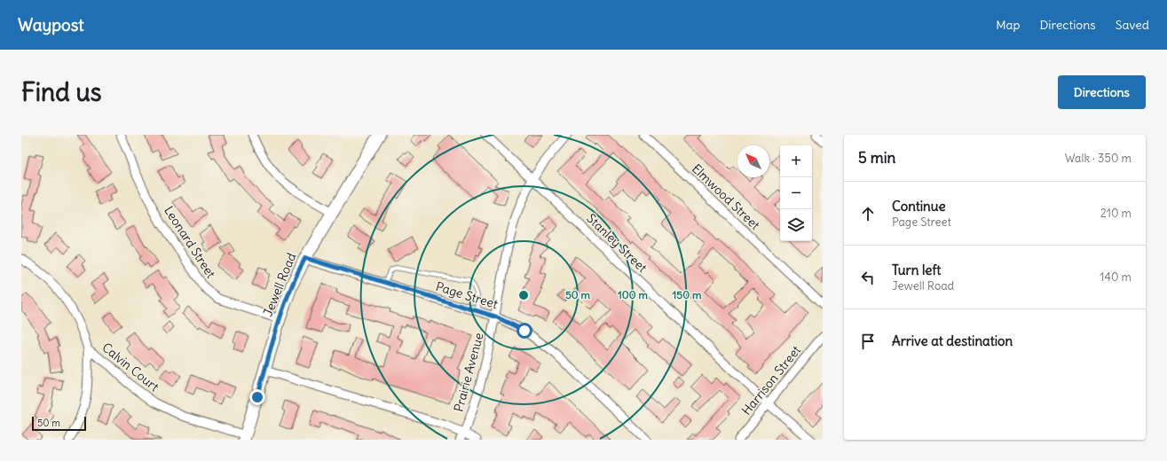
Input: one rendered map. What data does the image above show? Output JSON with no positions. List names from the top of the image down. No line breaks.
{"streets":{"street":["Elmwood Street","Leonard Street","Stanley Street","Jewell Road","Page Street","Calvin Court","Prairie Avenue","Harrison Street"]},"crossings":[["Leonard Street","Jewell Road"],["Stanley Street","Prairie Avenue"],["Stanley Street","Harrison Street"],["Jewell Road","Page Street"],["Jewell Road","Calvin Court"],["Page Street","Prairie Avenue"]],"scale_bar":"50 m","north":"top left","page":{"header":"Waypost","nav":["Map","Directions","Saved"],"buttons":"Directions","title":"Find us","heading":["5 min","Walk · 350 m"],"map_buttons":["+","−"],"list":[["Continue","Page Street","210 m"],["Turn left","Jewell Road","140 m"],"Arrive at destination"],"scale":"50 m"},"rings":["50 m","100 m","150 m"]}
